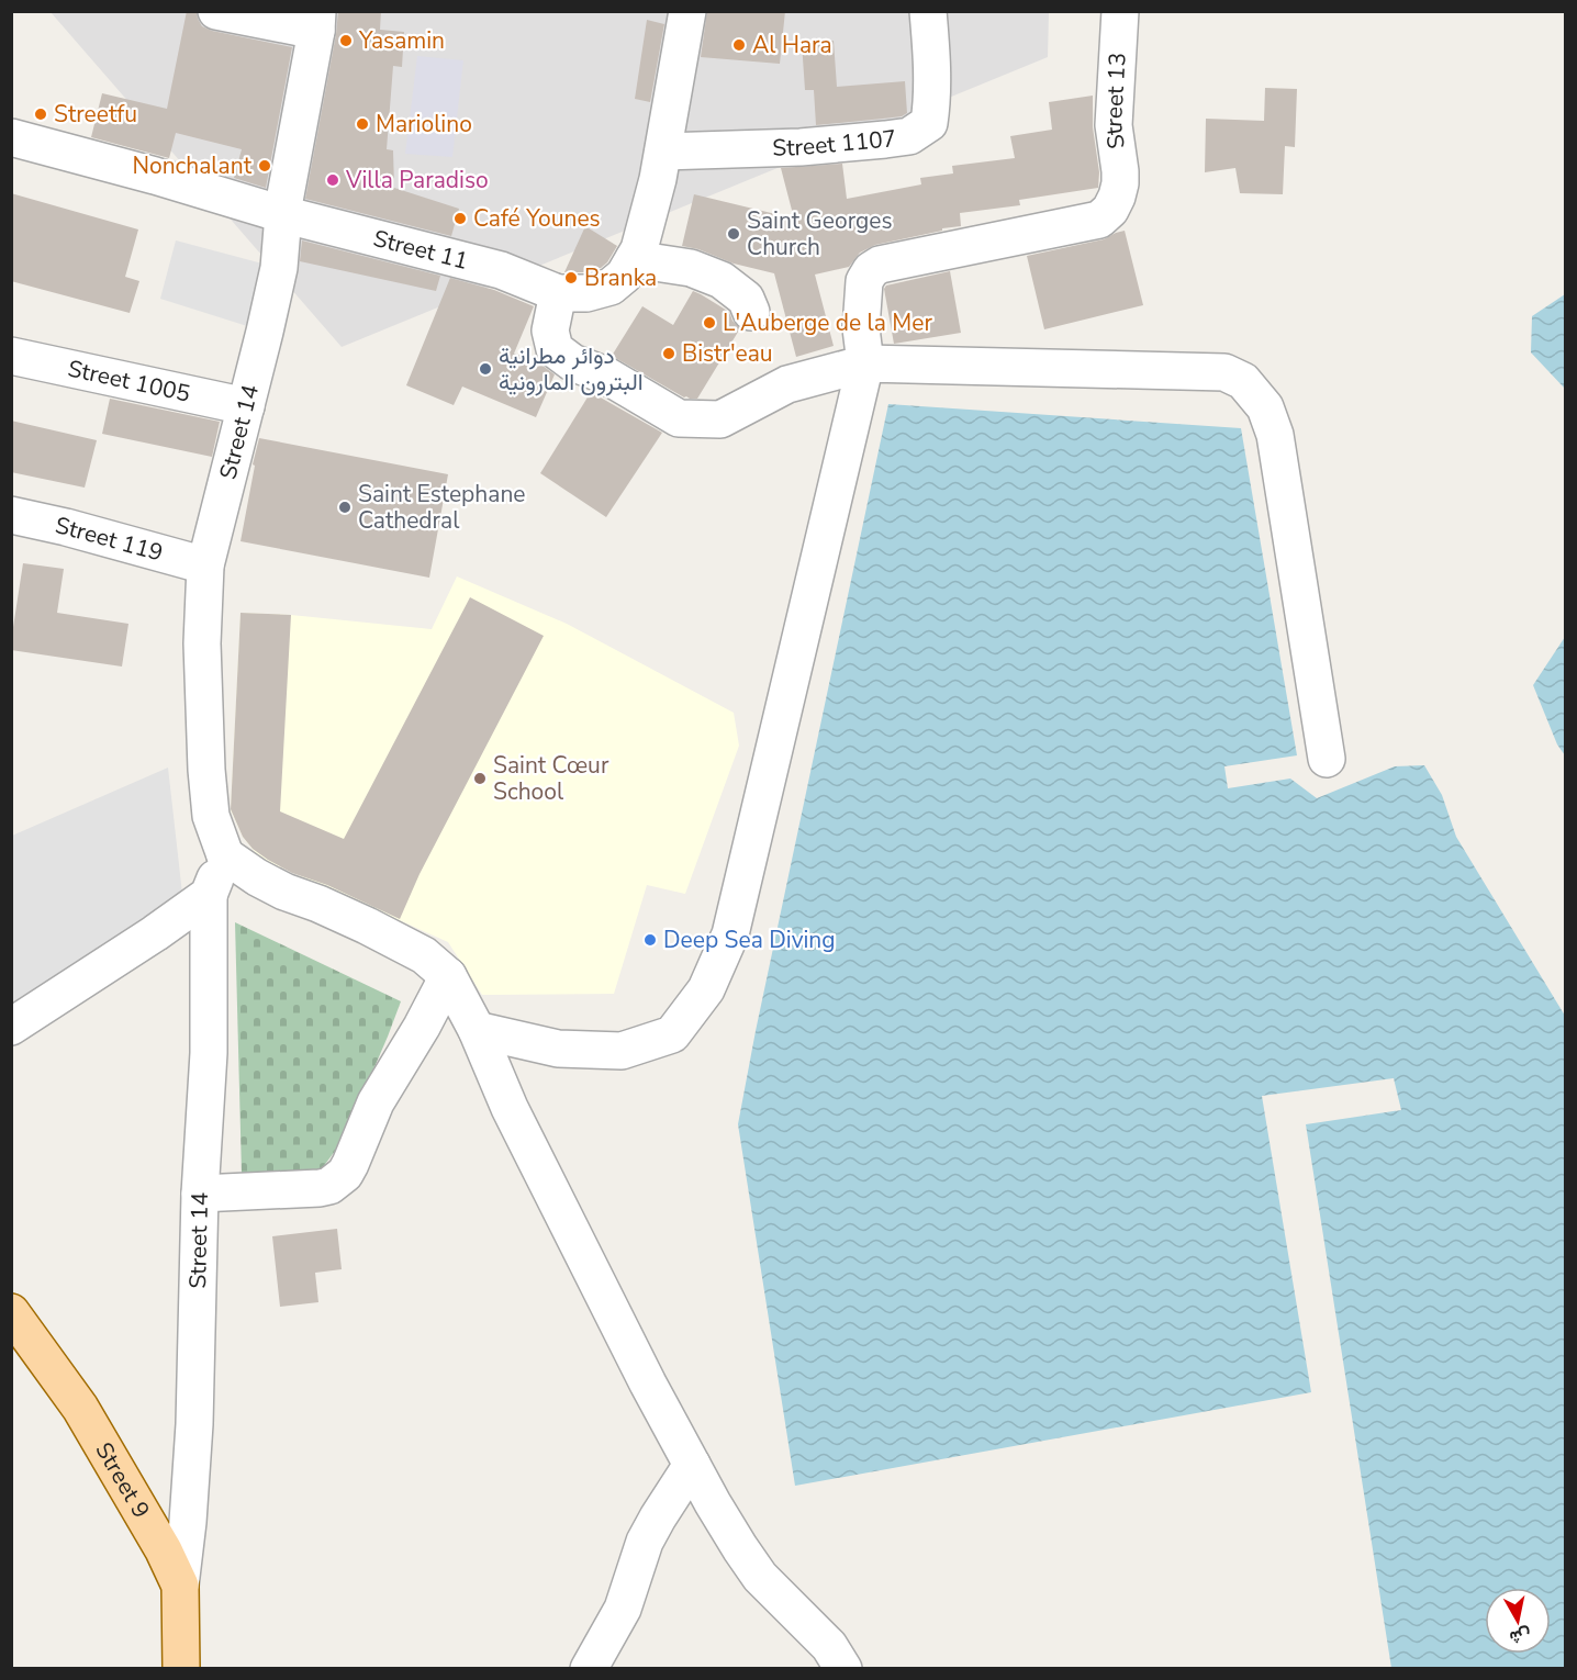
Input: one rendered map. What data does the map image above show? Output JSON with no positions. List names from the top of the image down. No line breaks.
{"streets":{"main road":["Street 9"],"street":["Street 13","Street 1107","Street 11","Street 1005","Street 14","Street 119"]},"crossings":[["Street 11","Street 14"],["Street 1005","Street 14"],["Street 14","Street 119"],["Street 14","Street 9"]],"places":["Yasamin","Al Hara","Streetfu","Mariolino","Nonchalant","Villa Paradiso","Café Younes","Saint Georges Church","Branka","L'Auberge de la Mer","Bistr'eau","دوائر مطرانية البترون المارونية","Saint Estephane Cathedral","Saint Cœur School","Deep Sea Diving"],"north":"bottom"}
